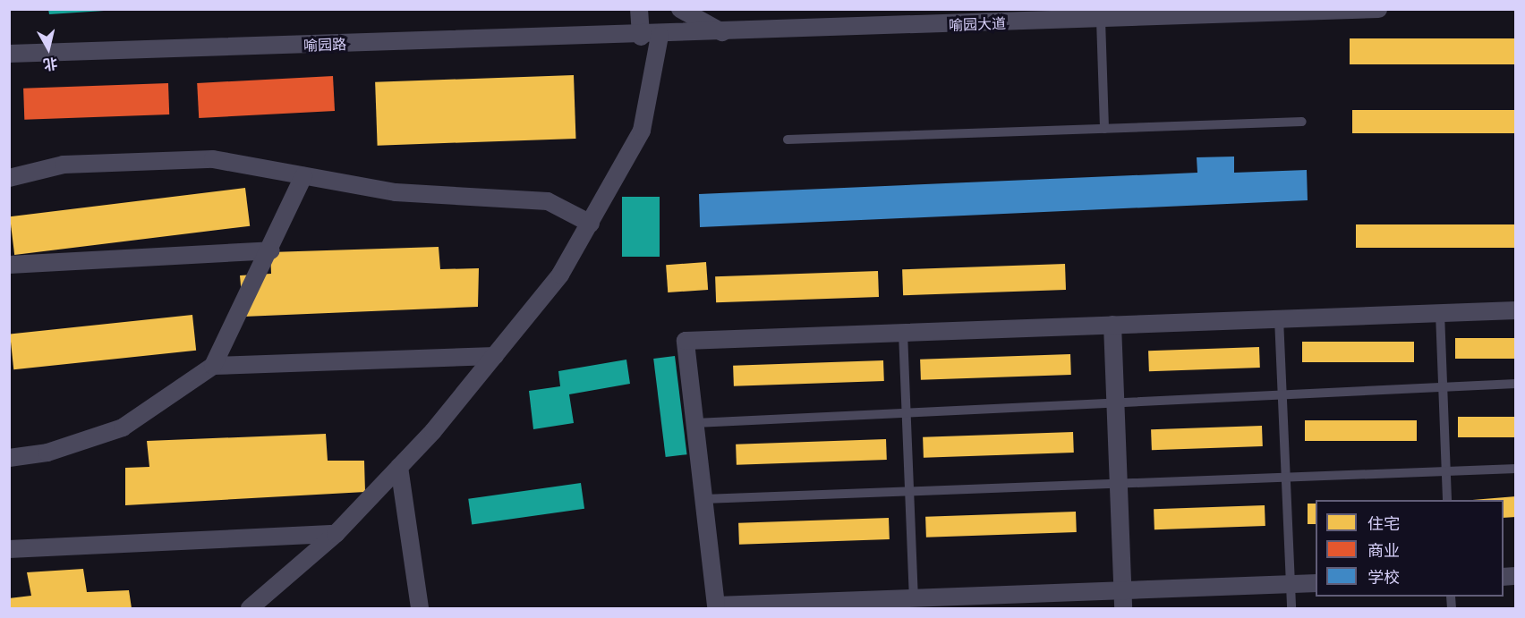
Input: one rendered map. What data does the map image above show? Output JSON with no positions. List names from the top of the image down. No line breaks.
{"streets":{"street":["喻园大道","喻园路"]},"crossings":[["喻园大道","喻园路"]],"legend":["住宅","商业","学校"],"north":"bottom"}
